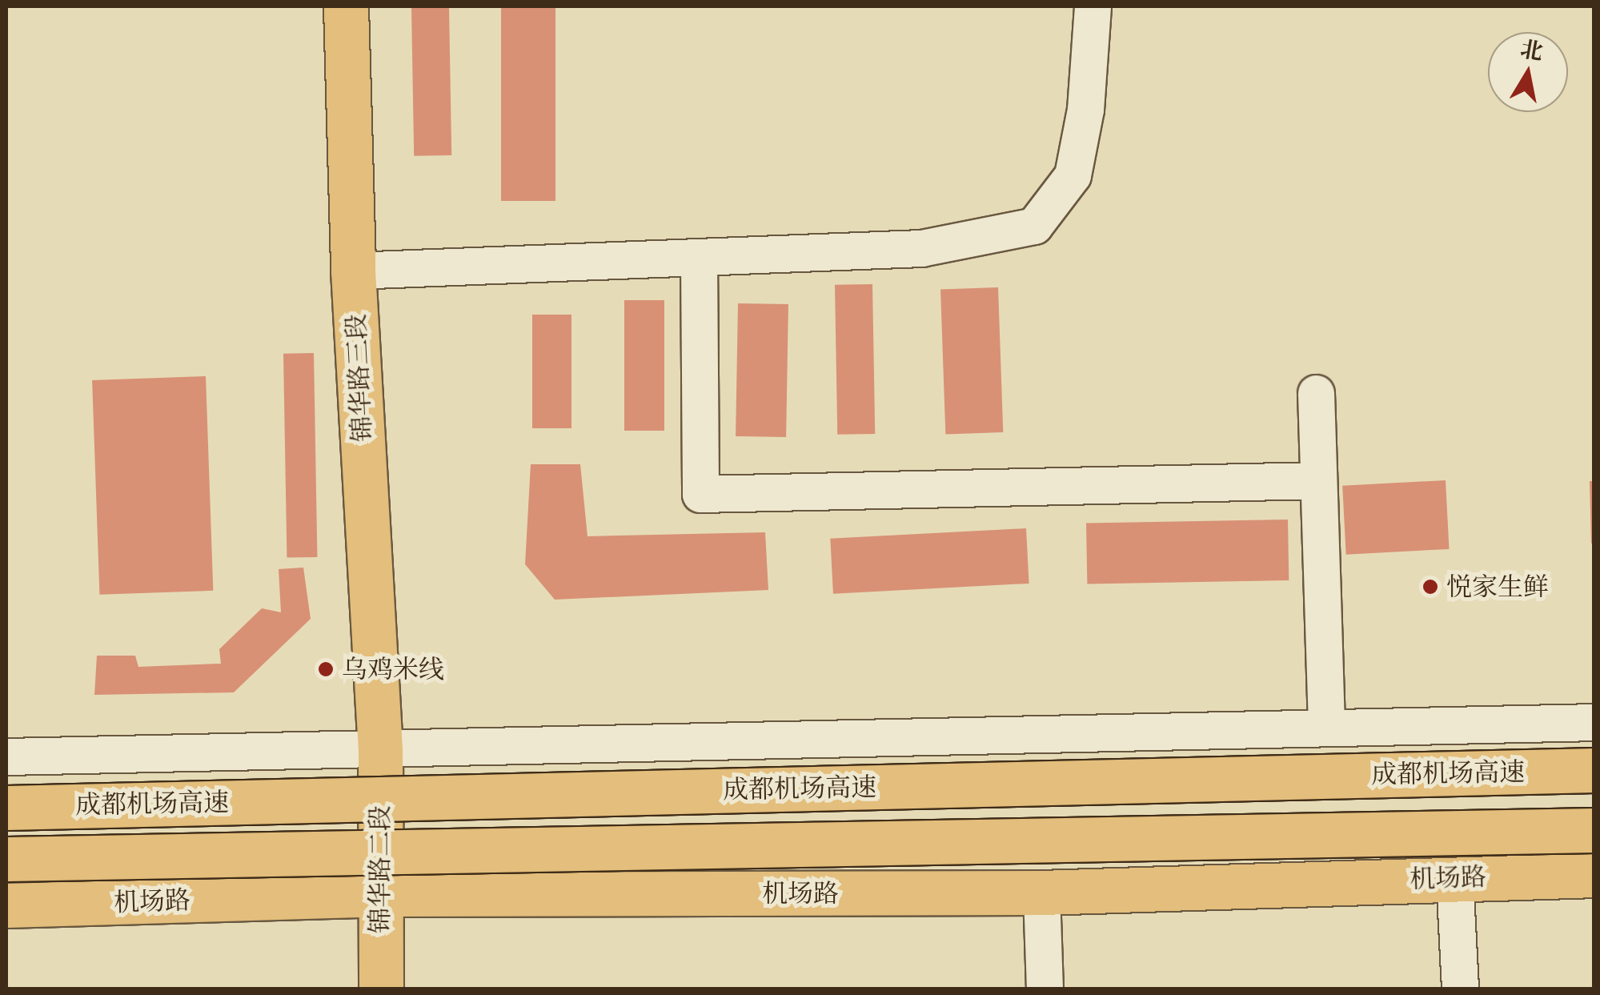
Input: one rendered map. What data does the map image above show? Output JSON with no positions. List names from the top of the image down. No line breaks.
{"streets":{"main road":["锦华路三段","成都机场高速","锦华路二段","机场路"]},"crossings":[["锦华路三段","锦华路二段"],["锦华路二段","机场路"]],"places":["悦家生鲜","乌鸡米线"],"north":"top"}
